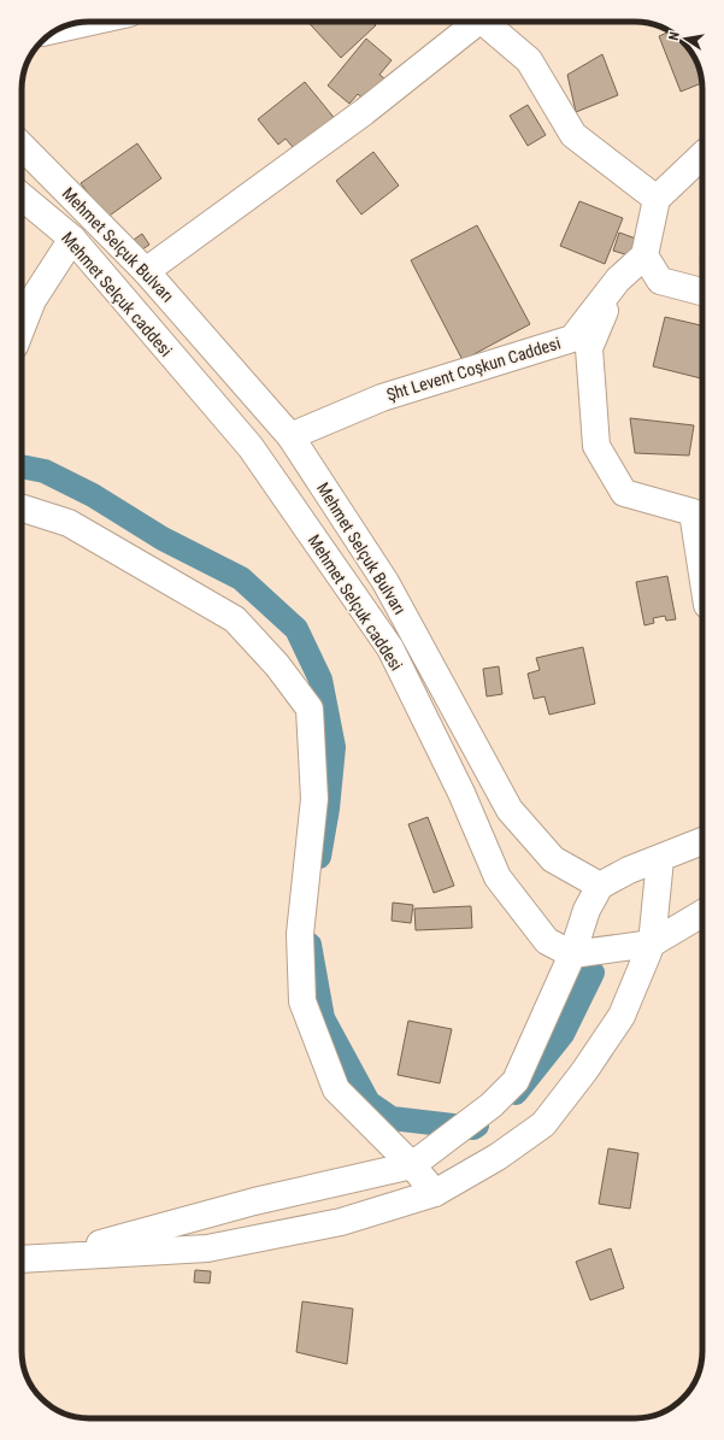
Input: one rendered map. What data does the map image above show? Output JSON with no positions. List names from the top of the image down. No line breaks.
{"streets":{"main road":["Mehmet Selçuk Bulvarı","Mehmet Selçuk caddesi","Şht Levent Coşkun Caddesi"]},"crossings":[["Mehmet Selçuk Bulvarı","Şht Levent Coşkun Caddesi"]],"north":"left"}
